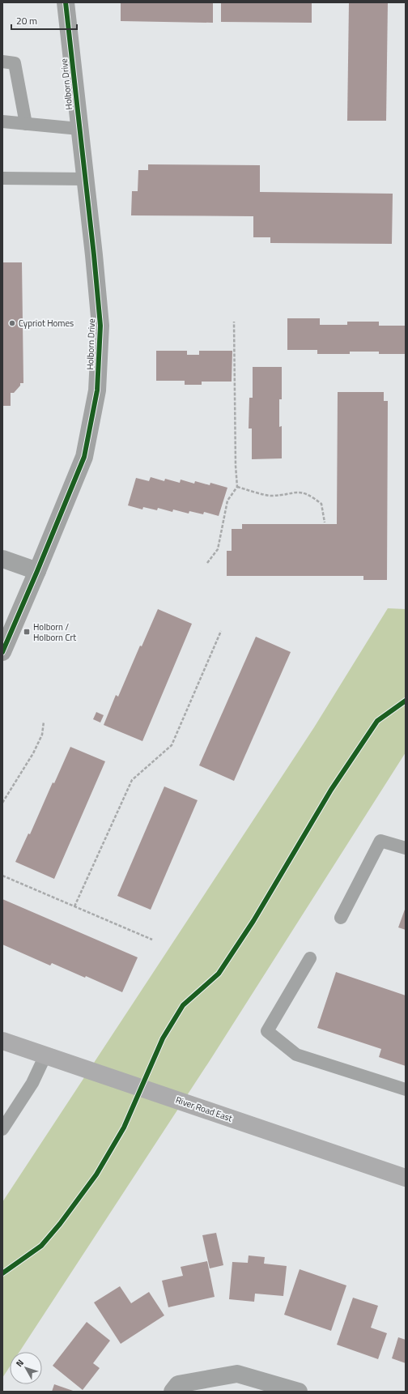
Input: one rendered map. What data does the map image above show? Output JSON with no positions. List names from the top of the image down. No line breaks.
{"streets":{"street":["Holborn Drive","River Road East"]},"places":{"other":["Cypriot Homes"],"transit":["Holborn / Holborn Crt"]},"scale_bar":"20 m","north":"top left"}
